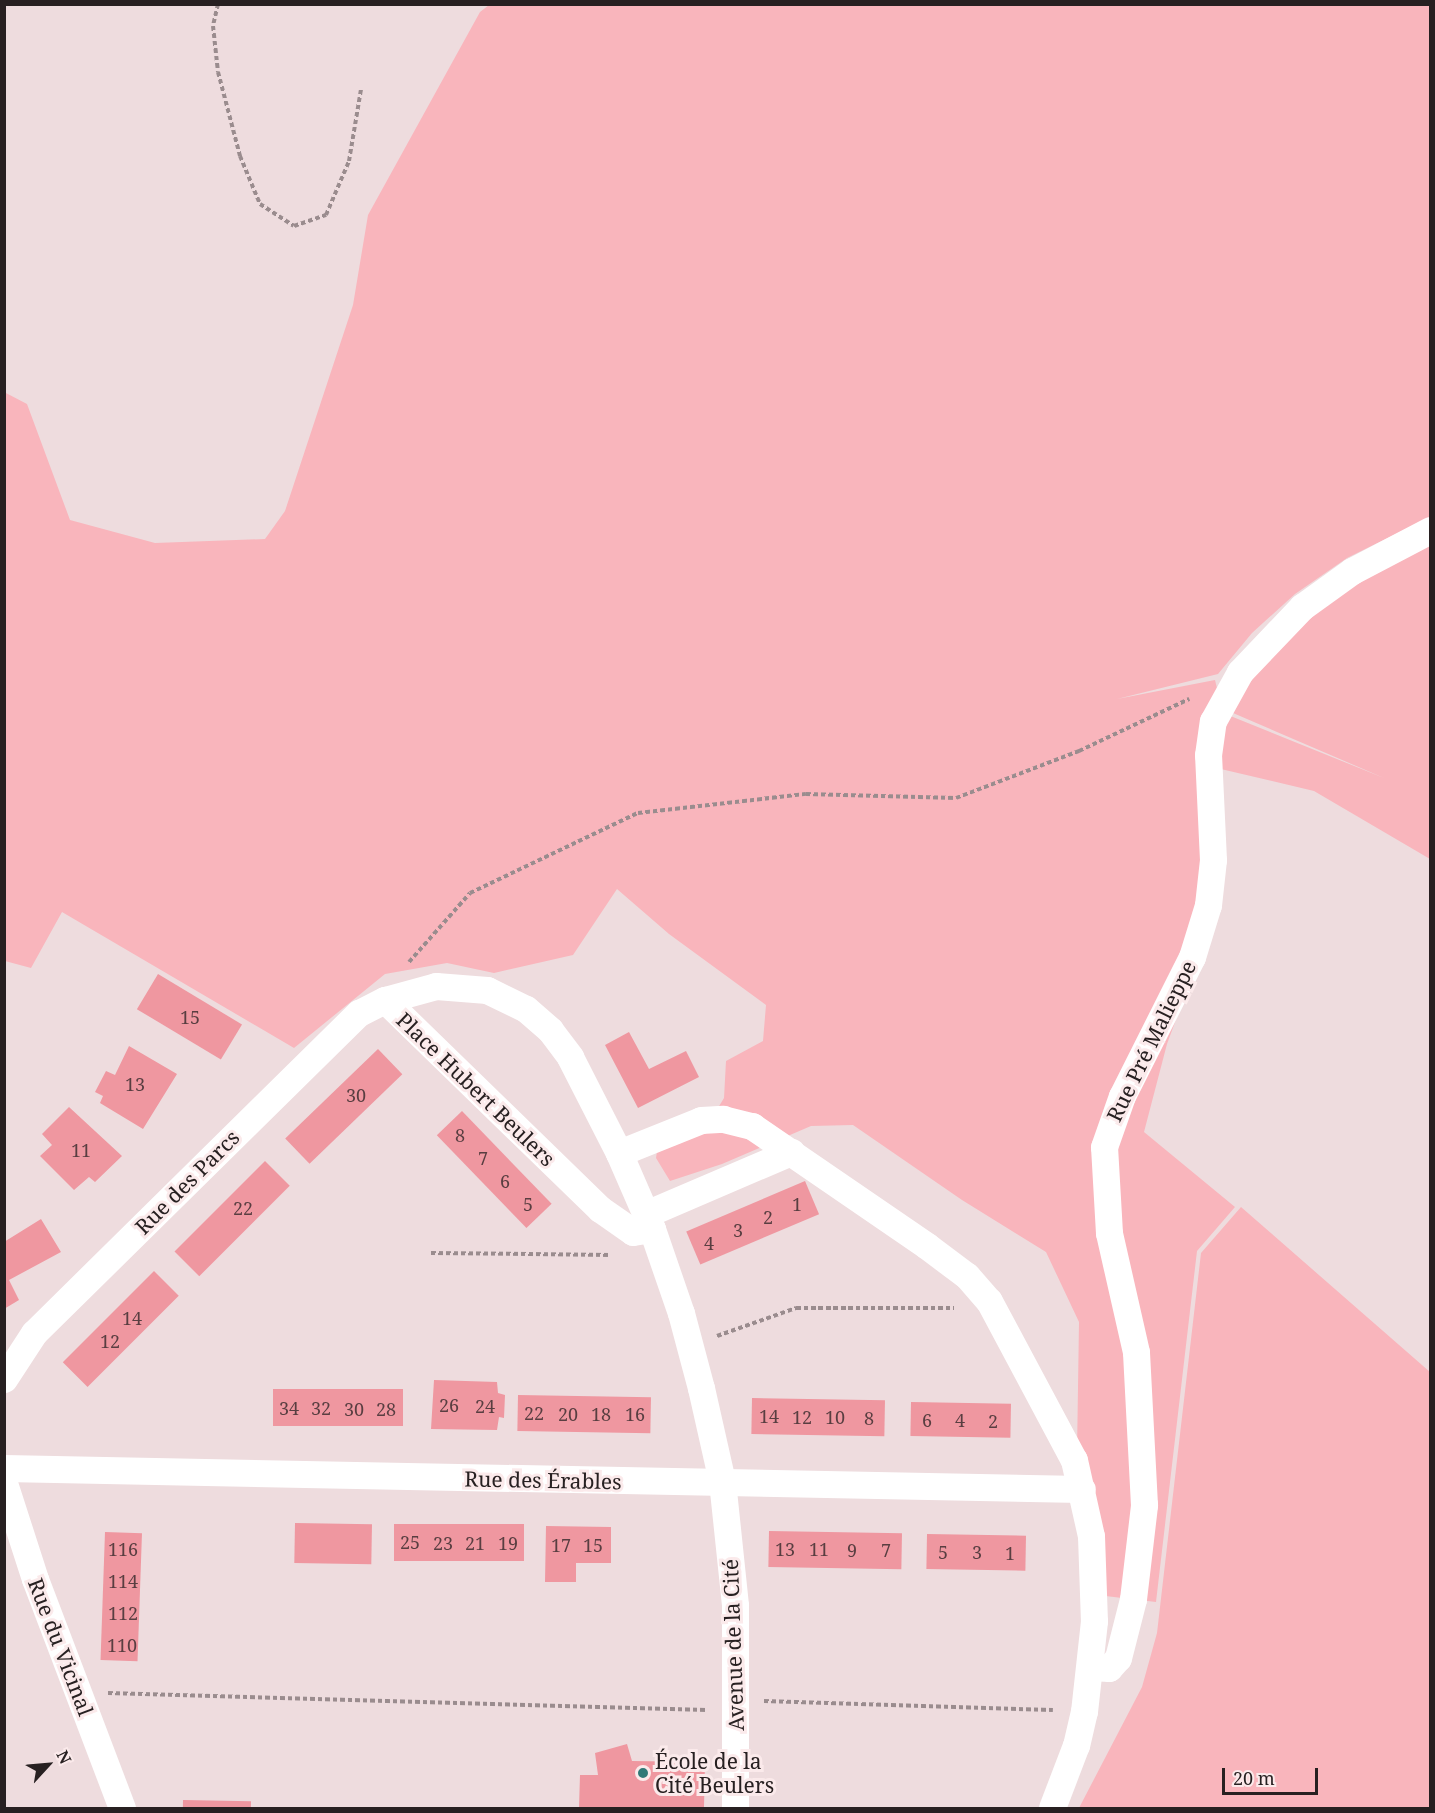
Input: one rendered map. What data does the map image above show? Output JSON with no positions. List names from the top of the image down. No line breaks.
{"streets":{"street":["Rue Pré Malieppe","Place Hubert Beulers","Rue des Parcs","Rue des Érables","Avenue de la Cité","Rue du Vicinal"]},"crossings":[["Place Hubert Beulers","Rue des Parcs"],["Place Hubert Beulers","Rue des Érables"],["Place Hubert Beulers","Avenue de la Cité"],["Rue des Érables","Avenue de la Cité"]],"places":["École de la Cité Beulers"],"house_numbers":["15","13","30","8","11","7","6","5","1","22","2","3","4","14","12","26","24","34","32","30","28","22","20","18","16","14","12","10","8","6","4","2","25","23","21","19","17","15","116","13","11","9","7","5","3","1","114","112","110"],"scale_bar":"20 m","north":"top right"}
